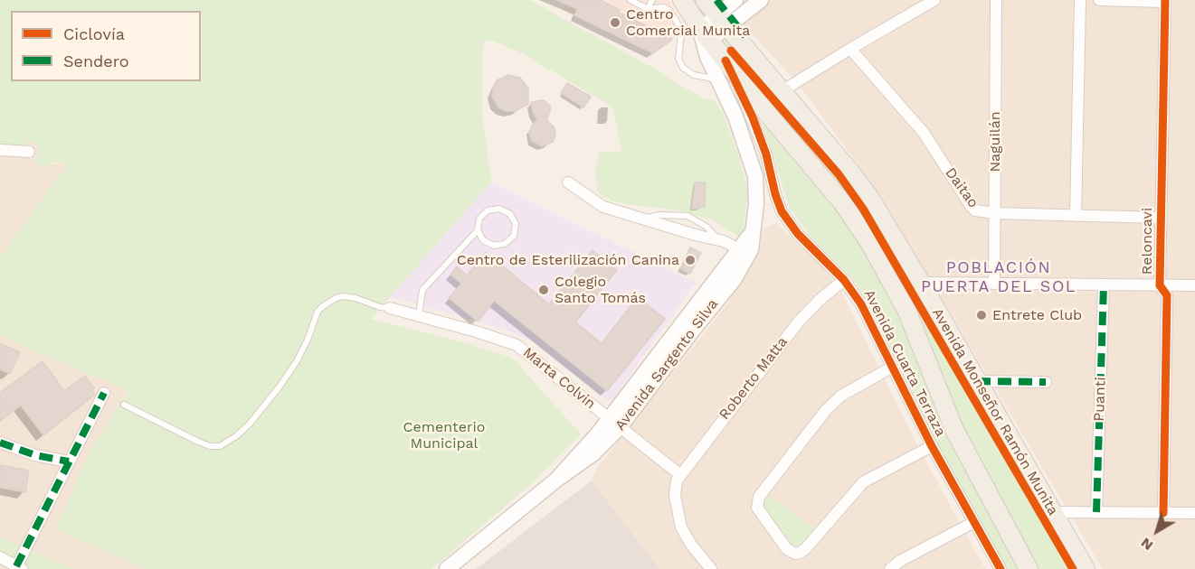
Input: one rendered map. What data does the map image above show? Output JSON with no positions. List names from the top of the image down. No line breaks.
{"streets":{"main road":["Avenida Sargento Silva","Avenida Monseñor Ramón Munita"],"street":["Naguilán","Daitao","Reloncavi","Avenida Cuarta Terraza","Marta Colvin","Roberto Matta","Puanti"]},"crossings":[["Naguilán","Daitao"],["Daitao","Reloncavi"],["Avenida Cuarta Terraza","Avenida Sargento Silva"],["Avenida Cuarta Terraza","Roberto Matta"],["Avenida Cuarta Terraza","Avenida Monseñor Ramón Munita"],["Avenida Sargento Silva","Marta Colvin"],["Avenida Sargento Silva","Avenida Monseñor Ramón Munita"],["Marta Colvin","Roberto Matta"]],"districts":["POBLACIÓN PUERTA DEL SOL"],"parks":["Cementerio Municipal"],"places":["Centro Comercial Munita","Centro de Esterilización Canina","Colegio Santo Tomás","Entrete Club"],"legend":["Ciclovía","Sendero"],"north":"bottom left"}
